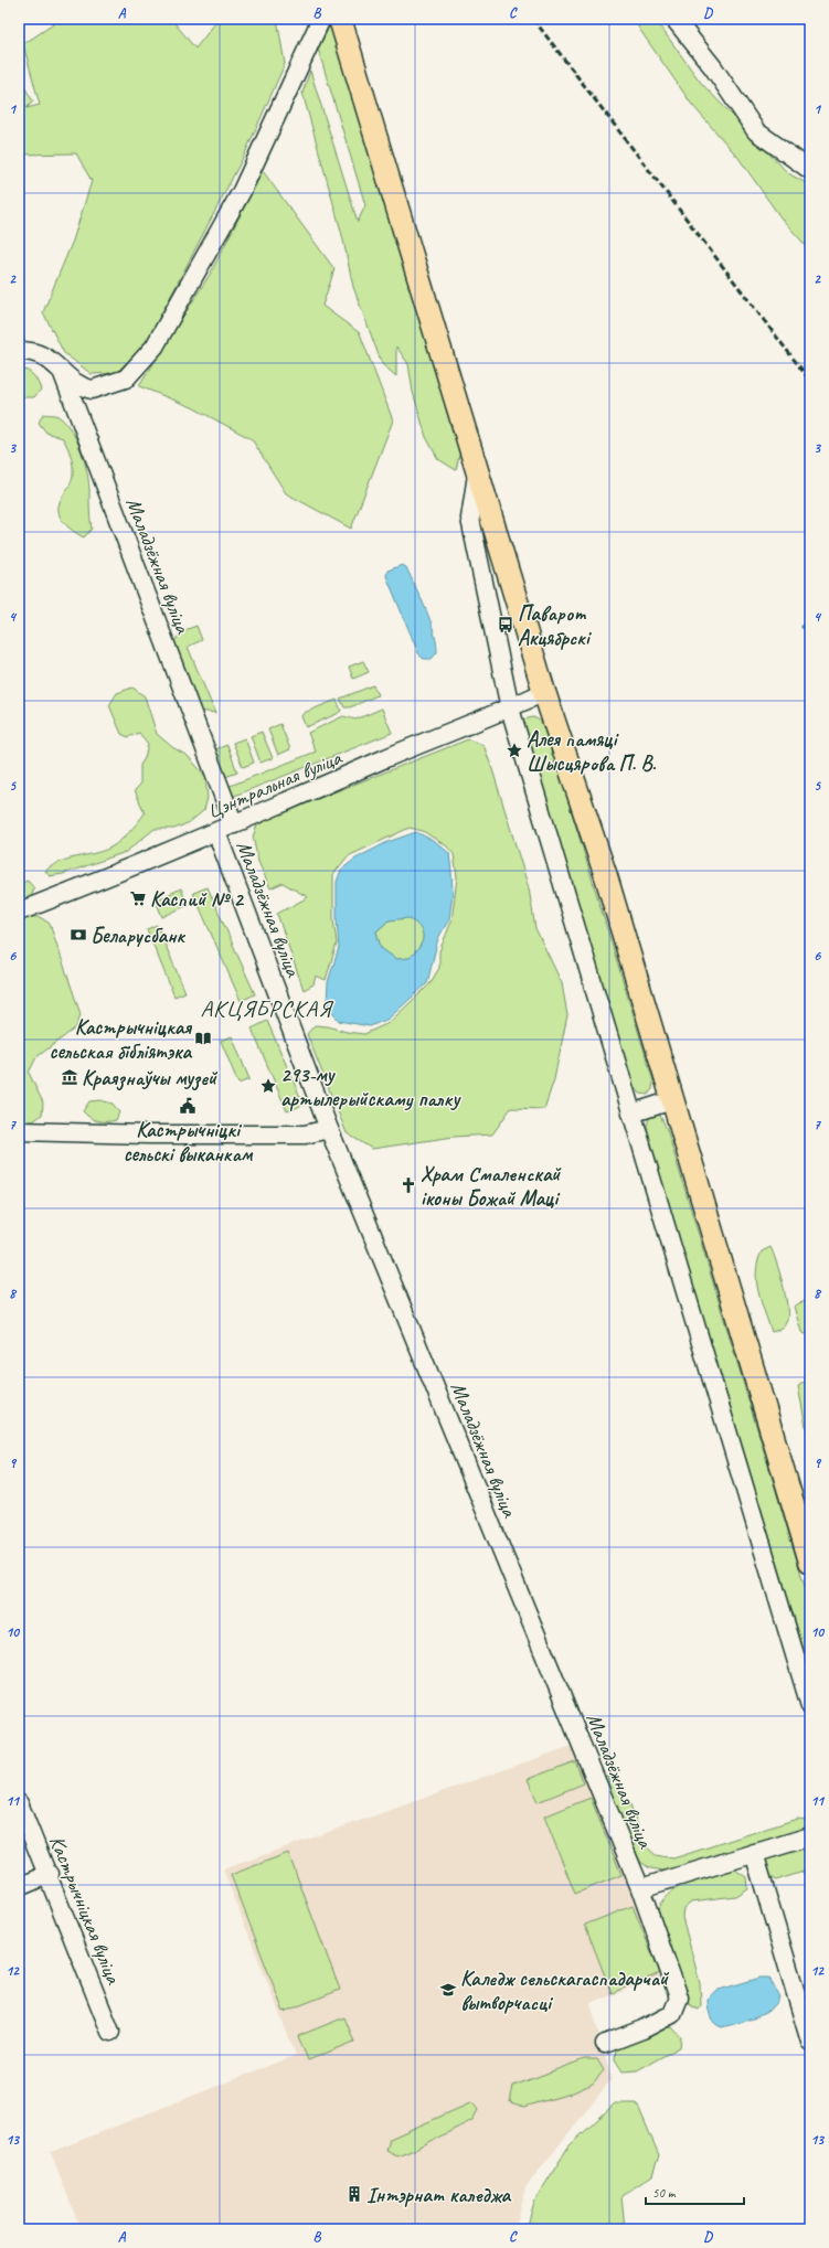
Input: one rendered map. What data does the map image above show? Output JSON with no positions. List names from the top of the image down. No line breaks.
{"streets":{"street":["Маладзёжная вуліца","Цэнтральная вуліца","Кастрычніцкая вуліца"]},"crossings":[["Маладзёжная вуліца","Цэнтральная вуліца"]],"districts":["АКЦЯБРСКАЯ"],"places":{"bus stop":["Паварот Акцябрскі"],"place":["Алея памяці Шысцярова П. В.","293-му артылерыйскаму палку"],"supermarket":["Каспий № 2"],"bank":["Беларусбанк"],"library":["Кастрычніцкая сельская бібліятэка"],"museum":["Краязнаўчы музей"],"public building":["Кастрычніцкі сельскі выканкам"],"church":["Храм Смаленскай іконы Божай Маці"],"school or university":["Каледж сельскагаспадарчай вытворчасці"],"building":["Інтэрнат каледжа"]},"scale_bar":"50 m","grid":{"columns":["A","B","C","D"],"rows":["1","2","3","4","5","6","7","8","9","10","11","12","13"]}}
